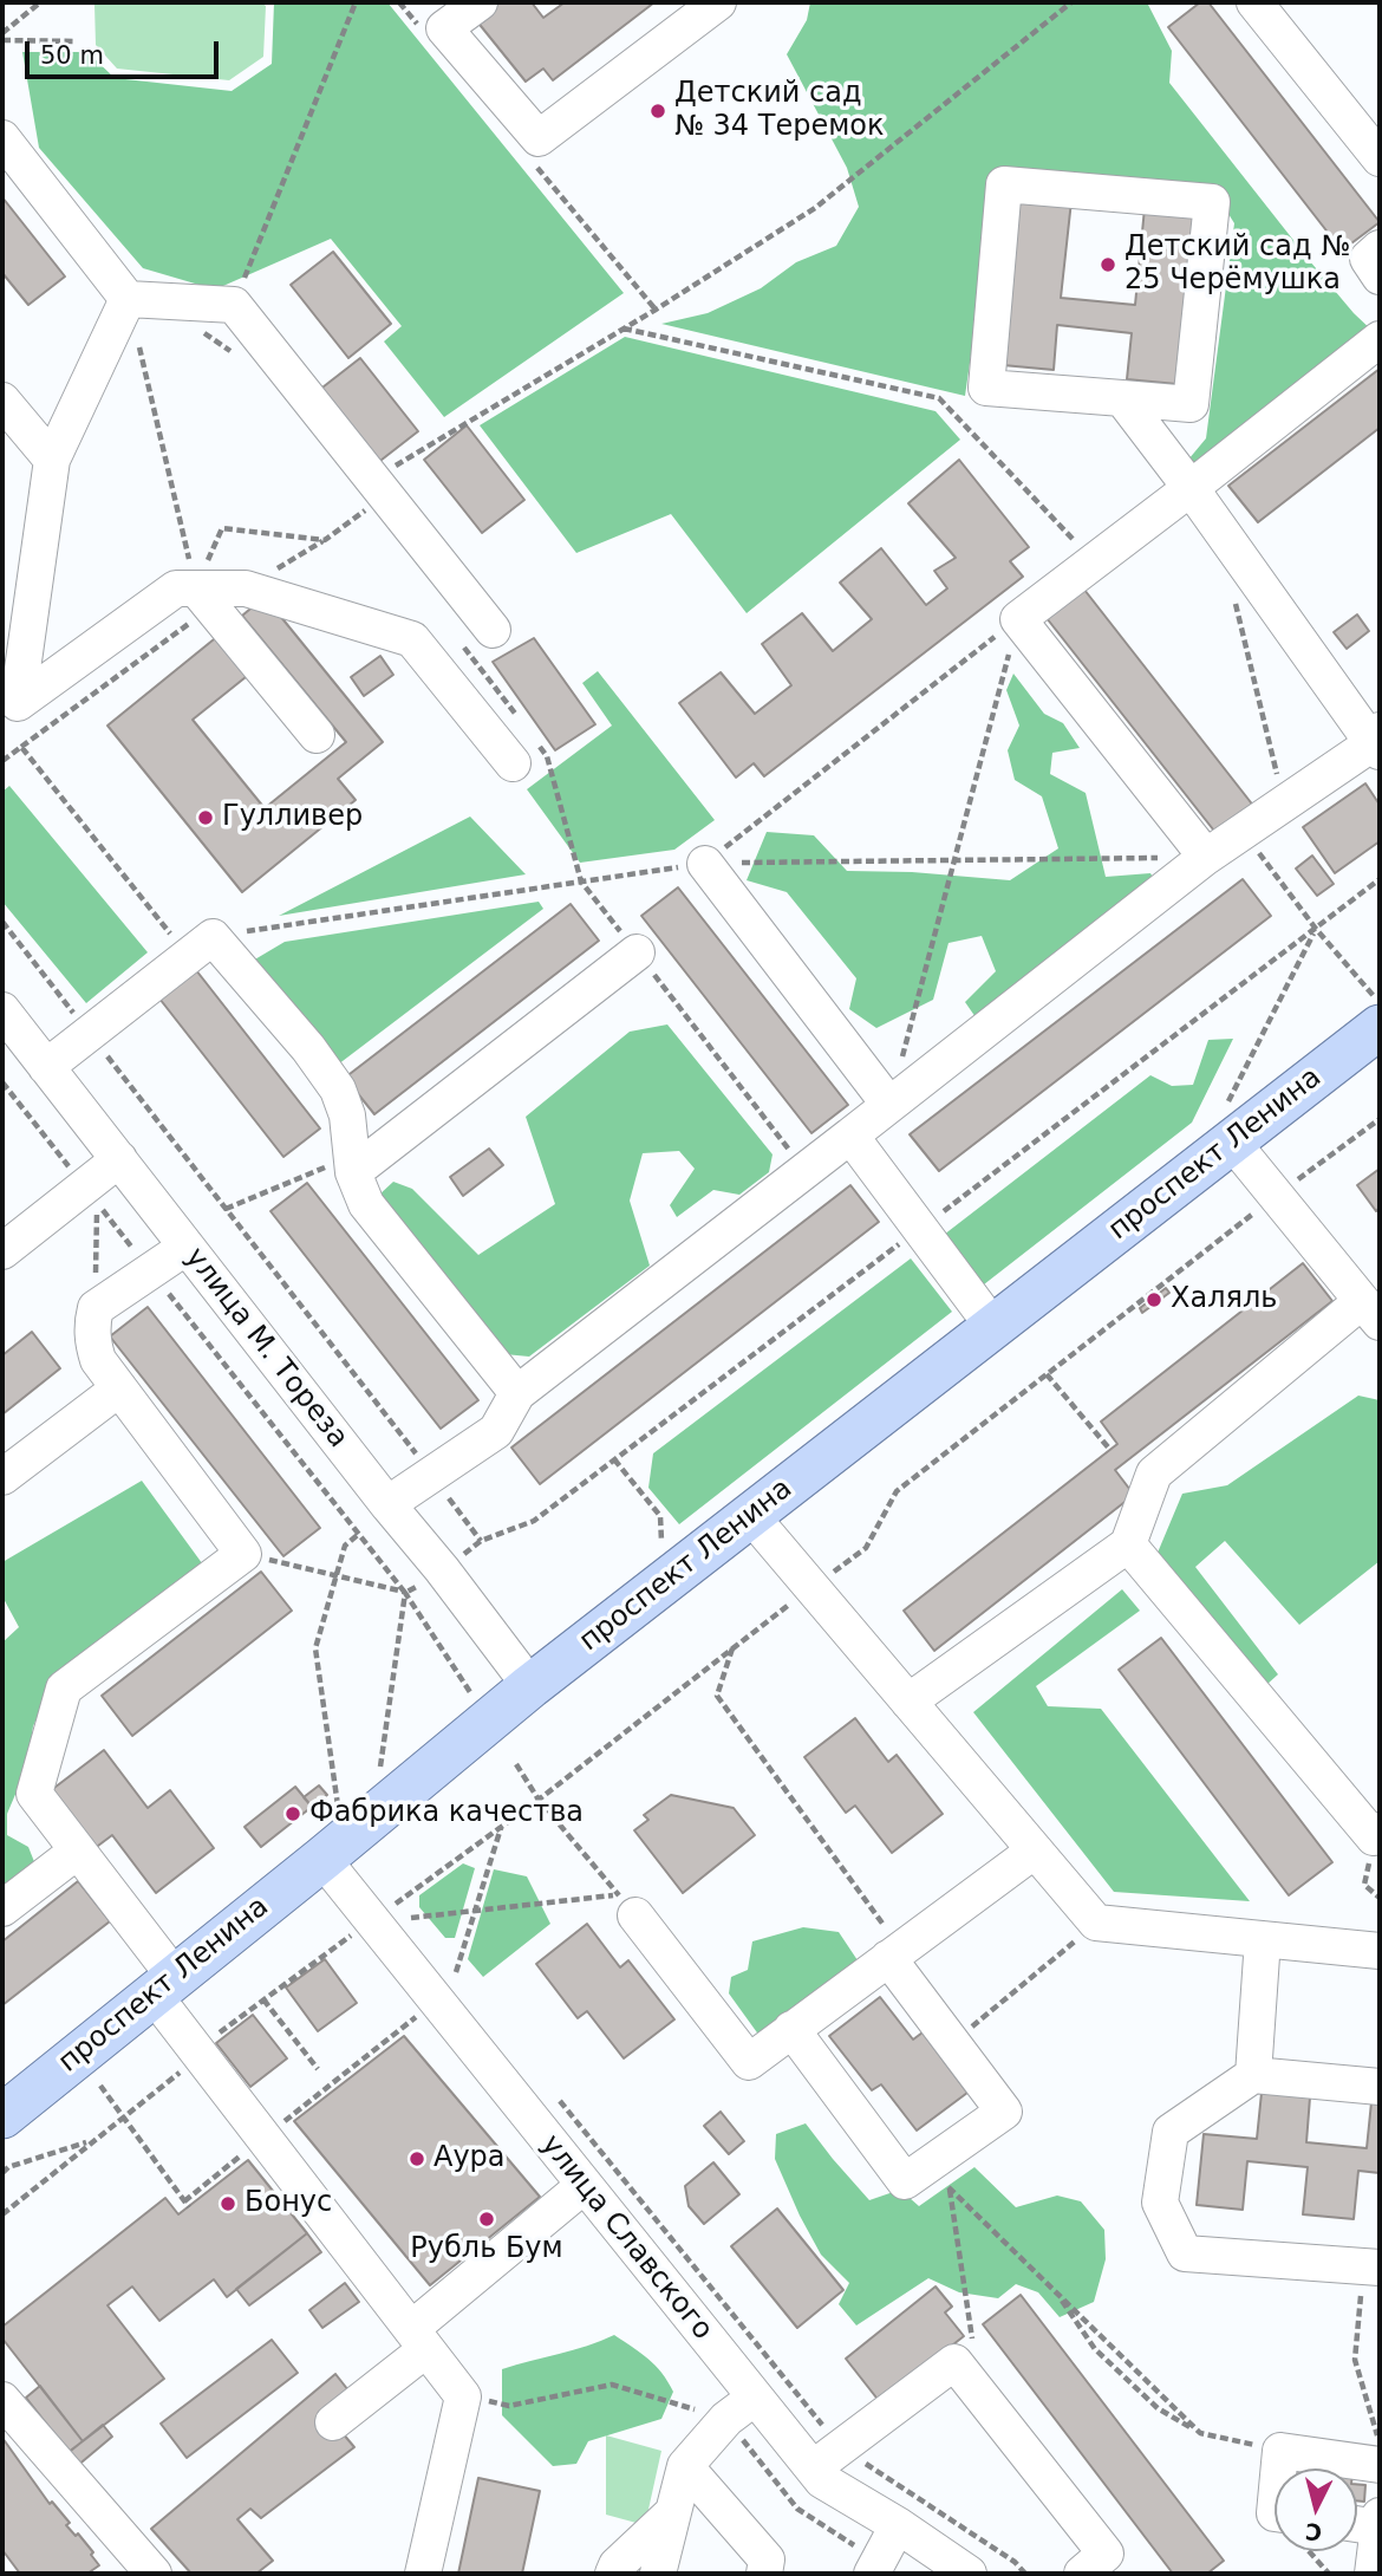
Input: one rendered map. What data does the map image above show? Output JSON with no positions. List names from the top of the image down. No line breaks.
{"streets":{"main road":["проспект Ленина"],"street":["улица М. Тореза","улица Славского"]},"crossings":[["проспект Ленина","улица М. Тореза"],["проспект Ленина","улица Славского"]],"places":["Детский сад № 34 Теремок","Детский сад № 25 Черёмушка","Гулливер","Халяль","Фабрика качества","Аура","Бонус","Рубль Бум"],"scale_bar":"50 m","north":"bottom"}
